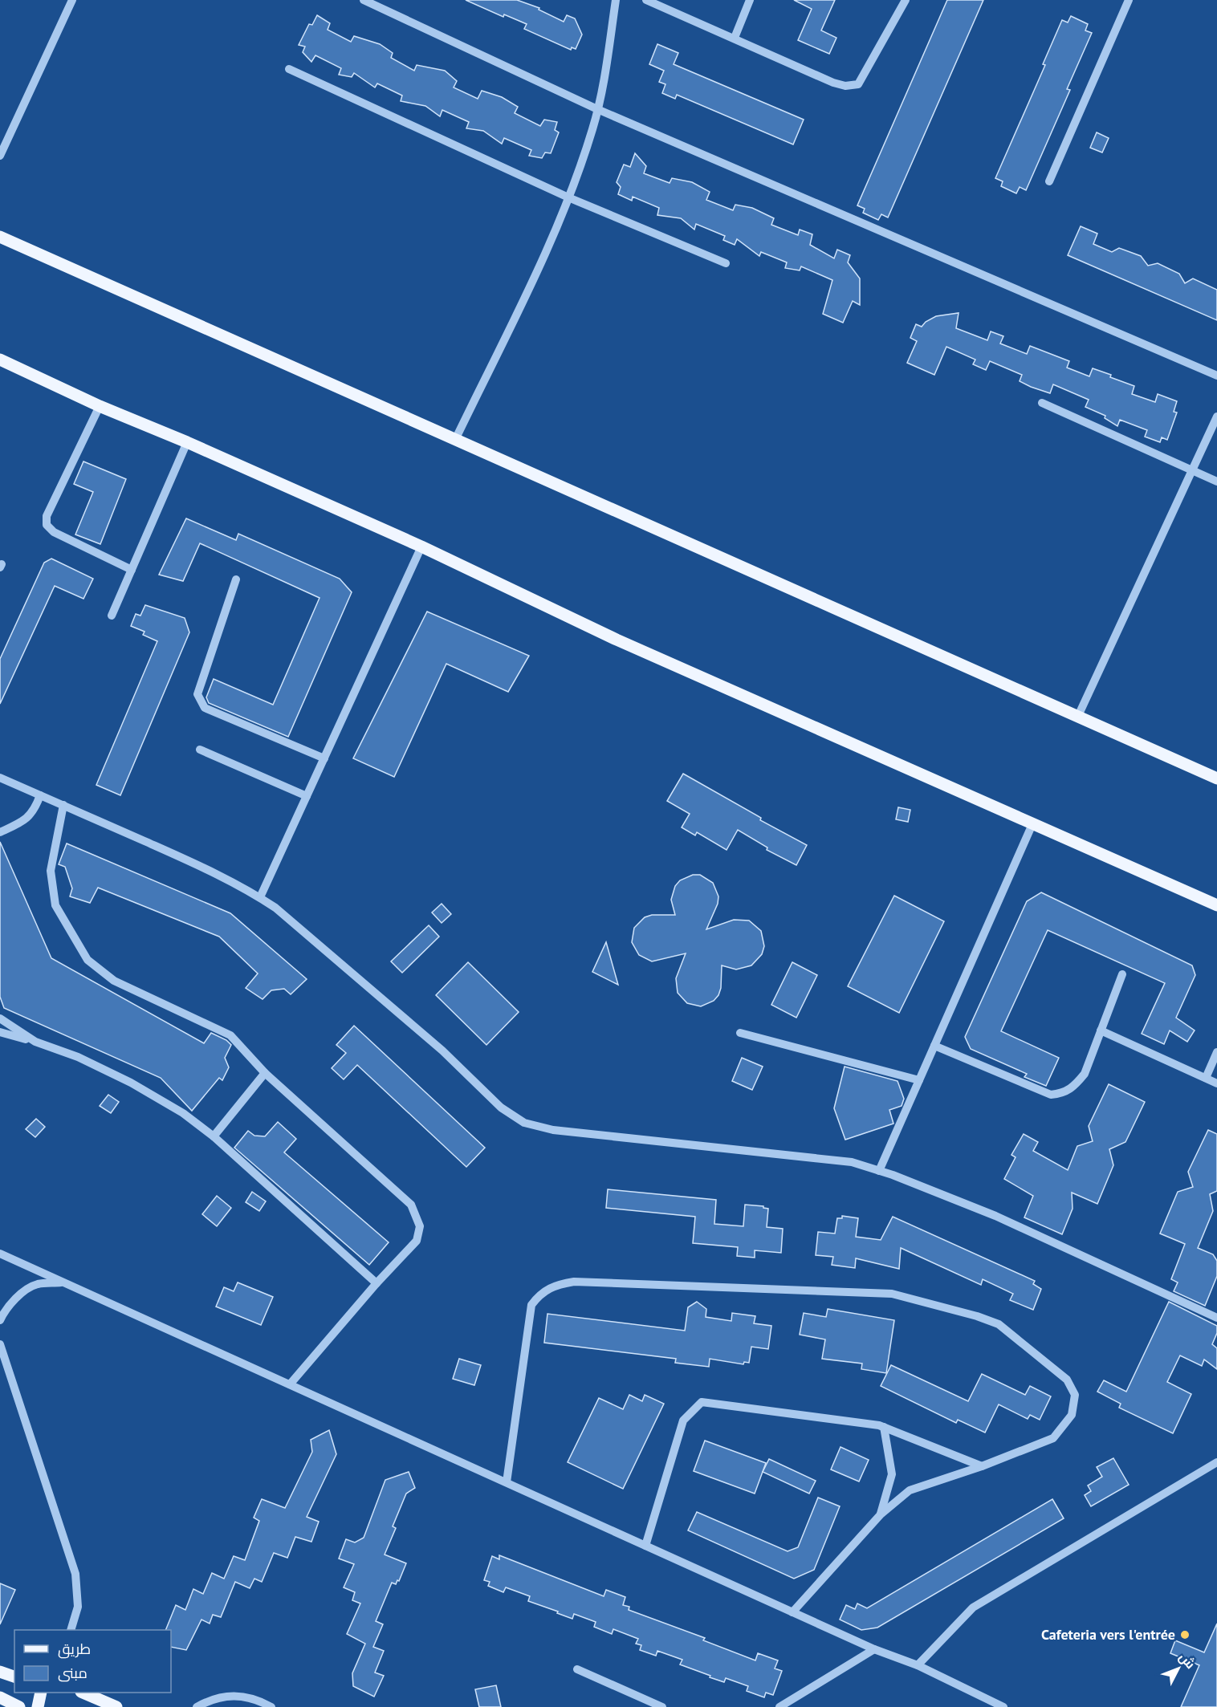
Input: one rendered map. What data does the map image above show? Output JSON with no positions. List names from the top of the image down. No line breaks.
{"places":["Cafeteria vers l'entrée"],"legend":["طريق","مبنى"],"north":"top right"}
